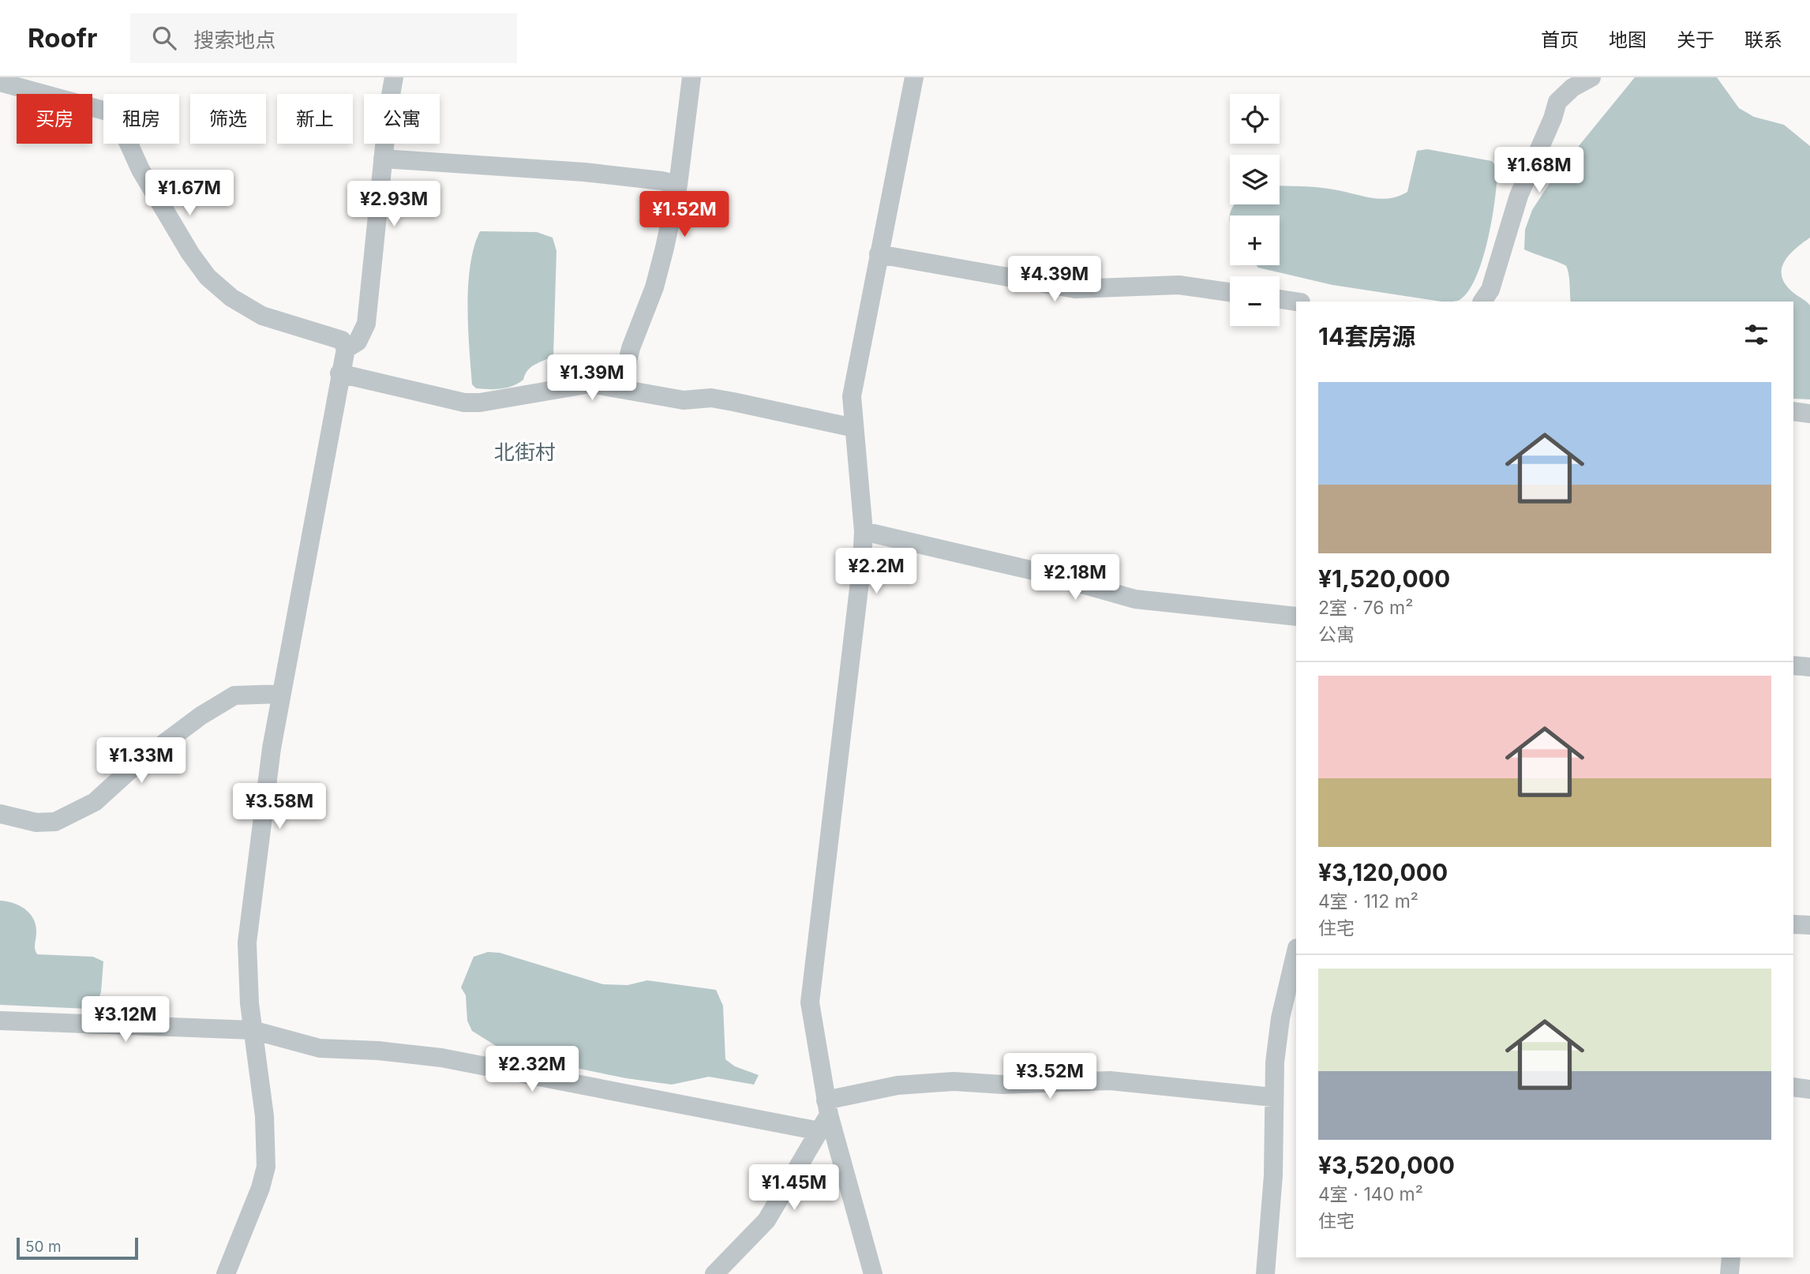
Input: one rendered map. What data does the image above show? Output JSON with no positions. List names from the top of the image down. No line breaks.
{"districts":["北街村"],"scale_bar":"50 m","page":{"header":"Roofr","search":"搜索地点","nav":["首页","地图","关于","联系"],"map_buttons":["+","−"],"chip":["买房","租房","筛选","新上","公寓"],"price":["¥1.68M","¥1.67M","¥2.93M","¥1.52M","¥4.39M","¥1.39M","¥2.2M","¥2.18M","¥1.33M","¥3.58M","¥3.12M","¥2.32M","¥3.52M","¥1.45M"],"heading":"14套房源","list":[{"name":"¥1,520,000","note":"2室 · 76 m² · 公寓"},{"name":"¥3,120,000","note":"4室 · 112 m² · 住宅"},{"name":"¥3,520,000","note":"4室 · 140 m² · 住宅"}],"scale":"50 m"}}
